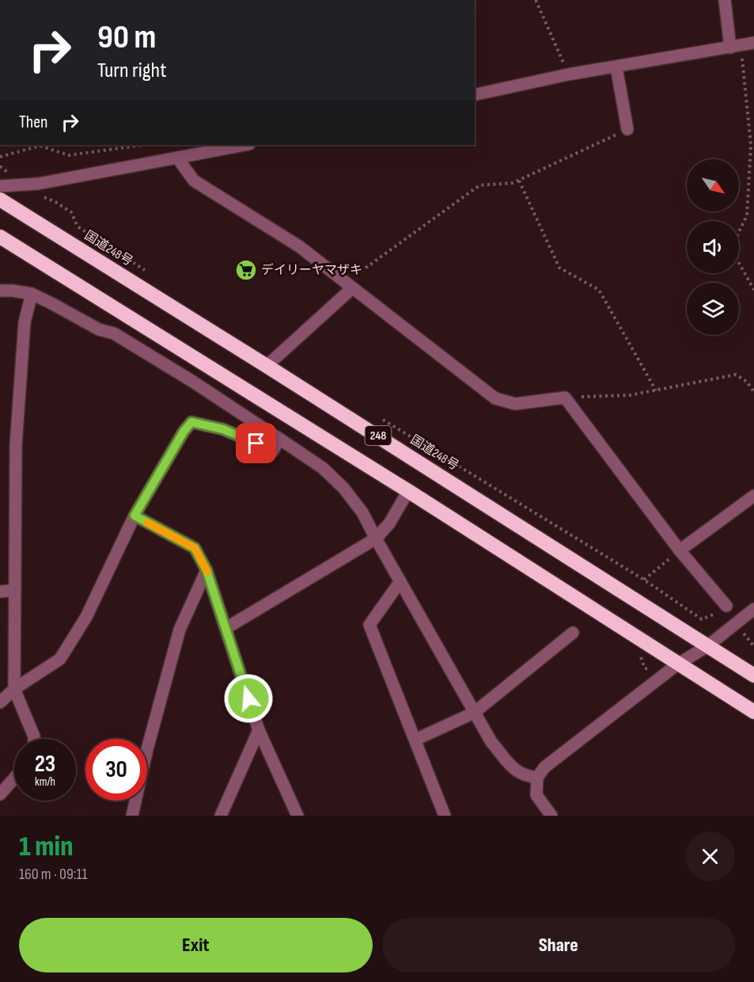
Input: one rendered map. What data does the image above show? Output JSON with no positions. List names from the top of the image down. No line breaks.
{"streets":{"highway":["国道248号","248"]},"places":{"supermarket":["デイリーヤマザキ"]},"north":"bottom right","page":{"turn":["90 m","Turn right"],"then":"Then","speed":"23 km/h","limit":"30","heading":["1 min","160 m · 09:11"],"buttons":["Exit","Share"]}}
